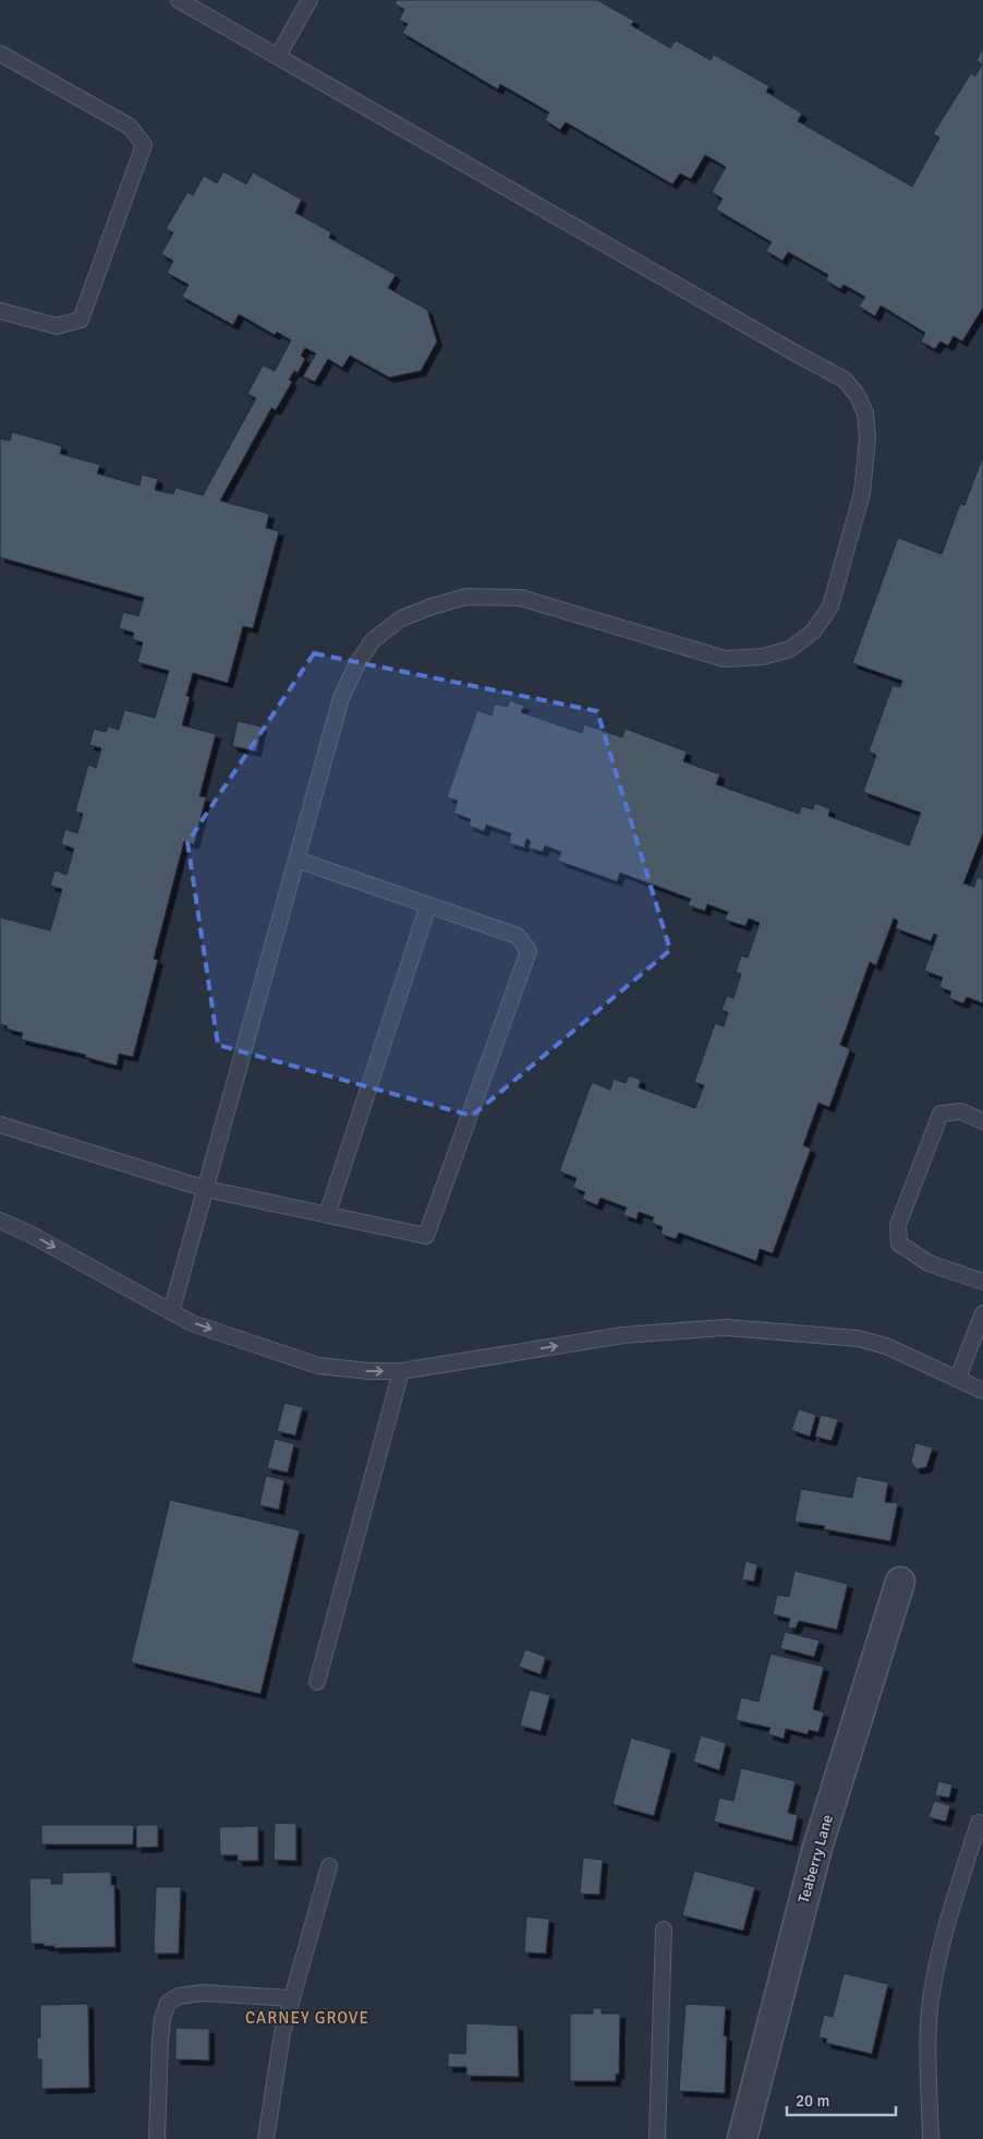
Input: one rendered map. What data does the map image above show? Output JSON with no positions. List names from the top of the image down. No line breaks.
{"streets":{"street":["Teaberry Lane"]},"districts":["CARNEY GROVE"],"scale_bar":"20 m"}
